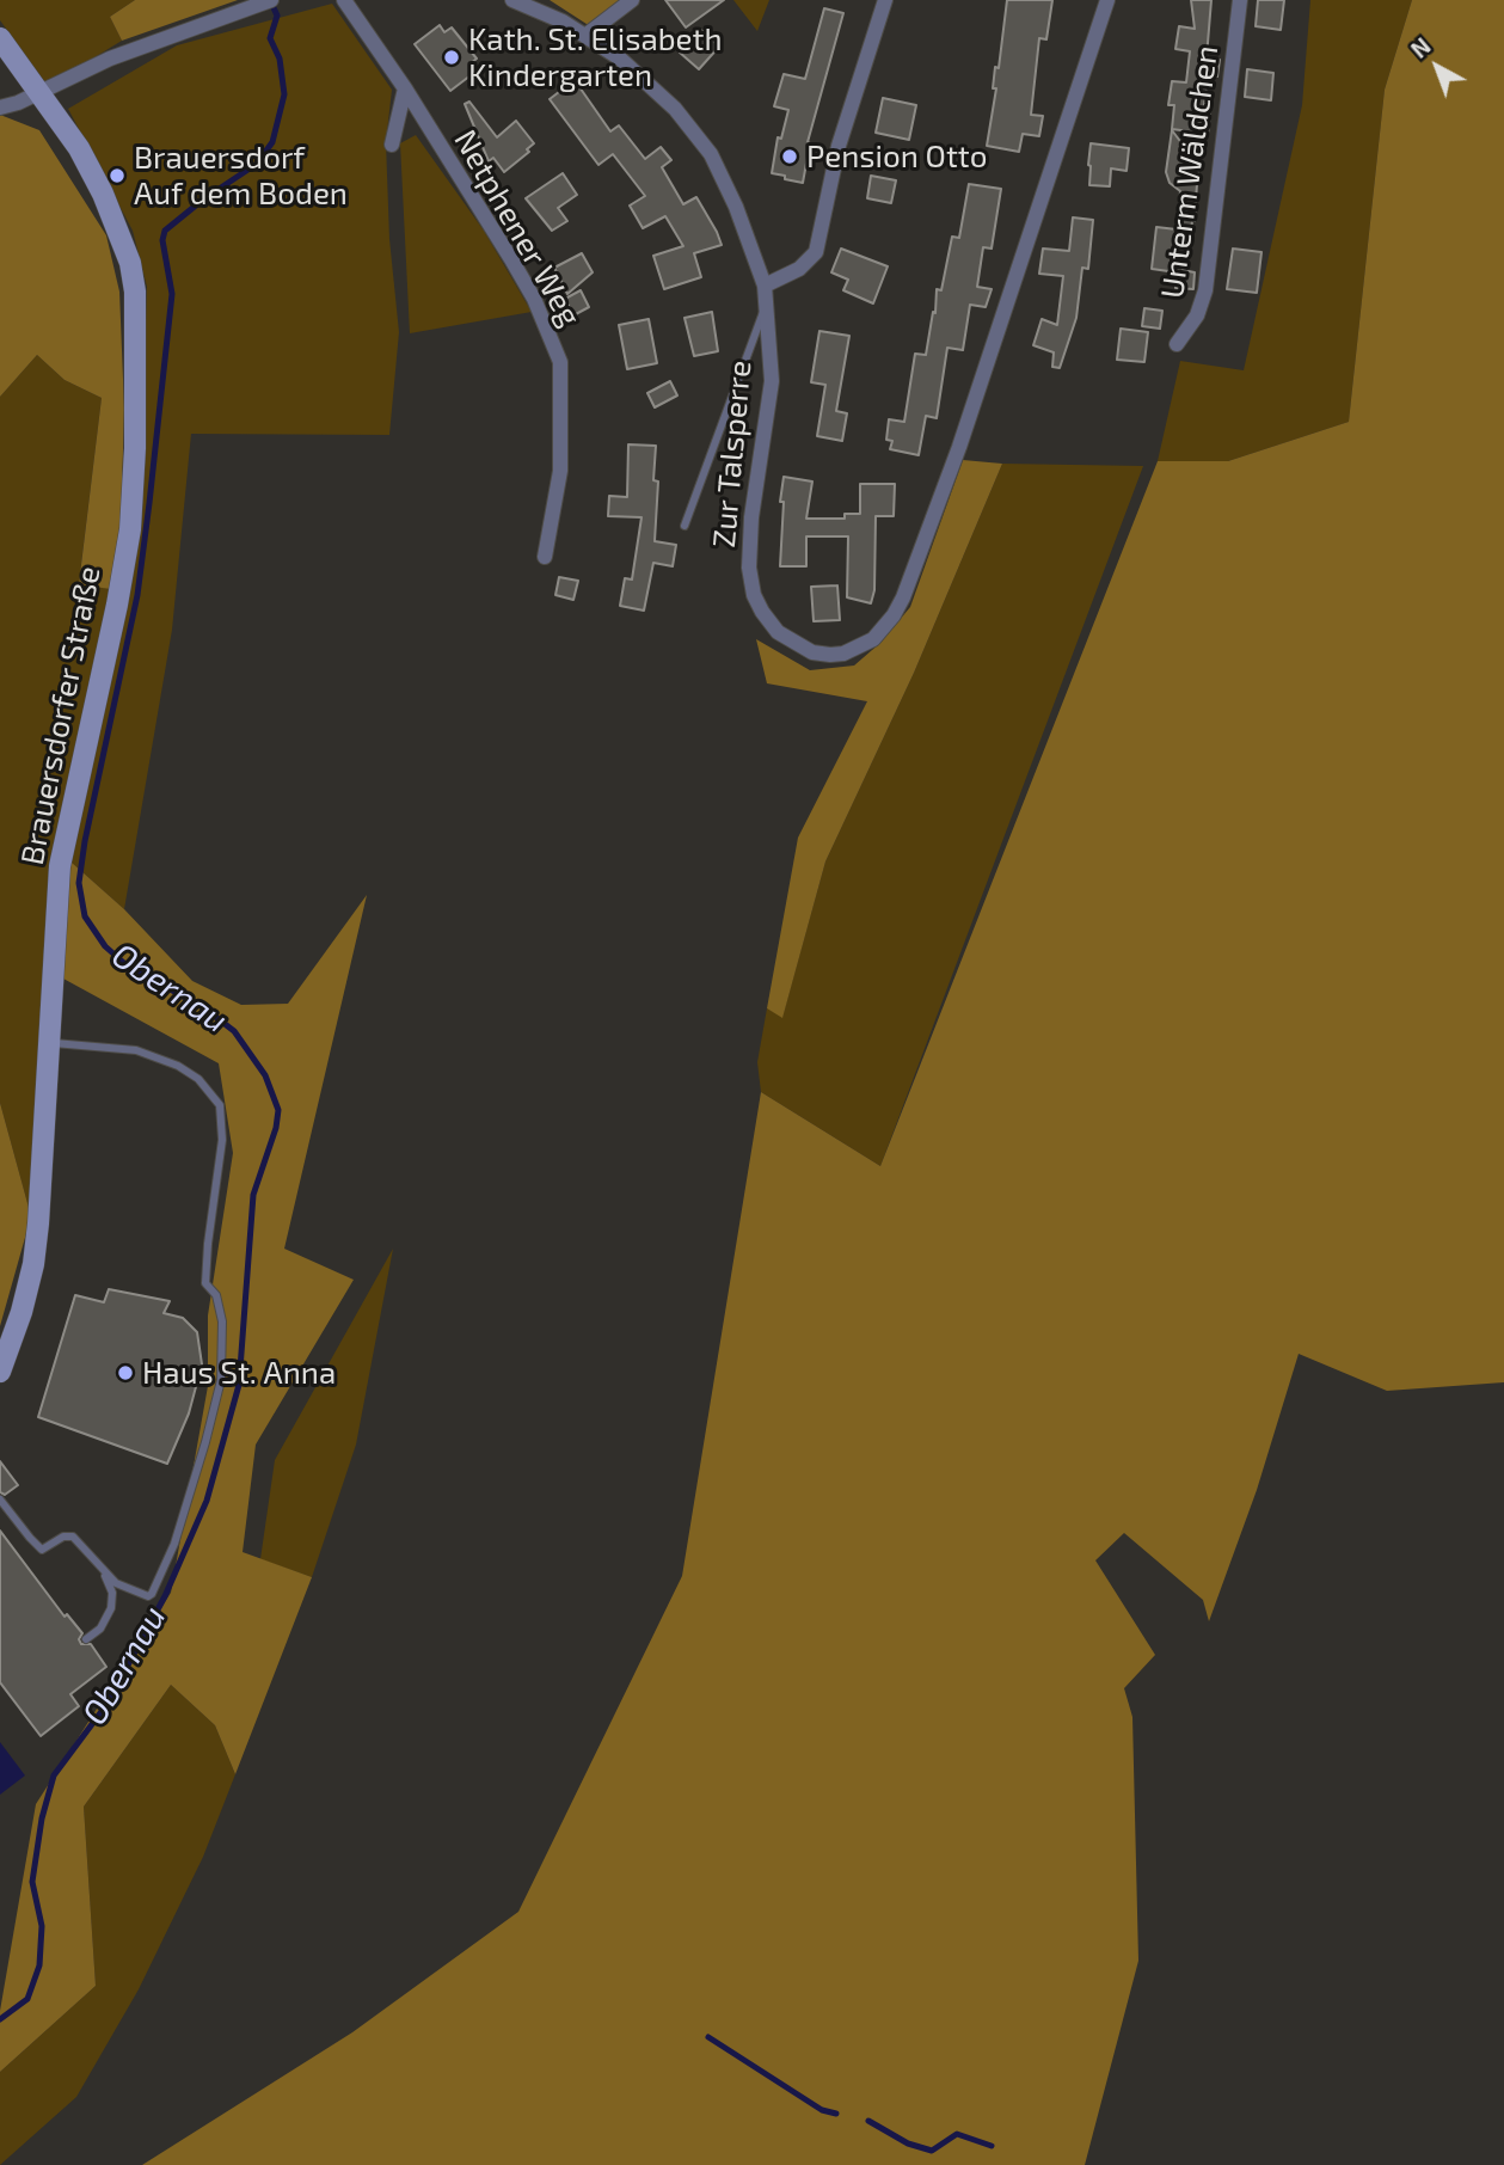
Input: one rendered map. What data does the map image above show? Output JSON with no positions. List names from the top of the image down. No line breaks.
{"streets":{"street":["Unterm Wäldchen","Netphener Weg","Zur Talsperre","Brauersdorfer Straße"]},"water":["Obernau"],"places":["Kath. St. Elisabeth Kindergarten","Pension Otto","Brauersdorf Auf dem Boden","Haus St. Anna"],"north":"top left"}
